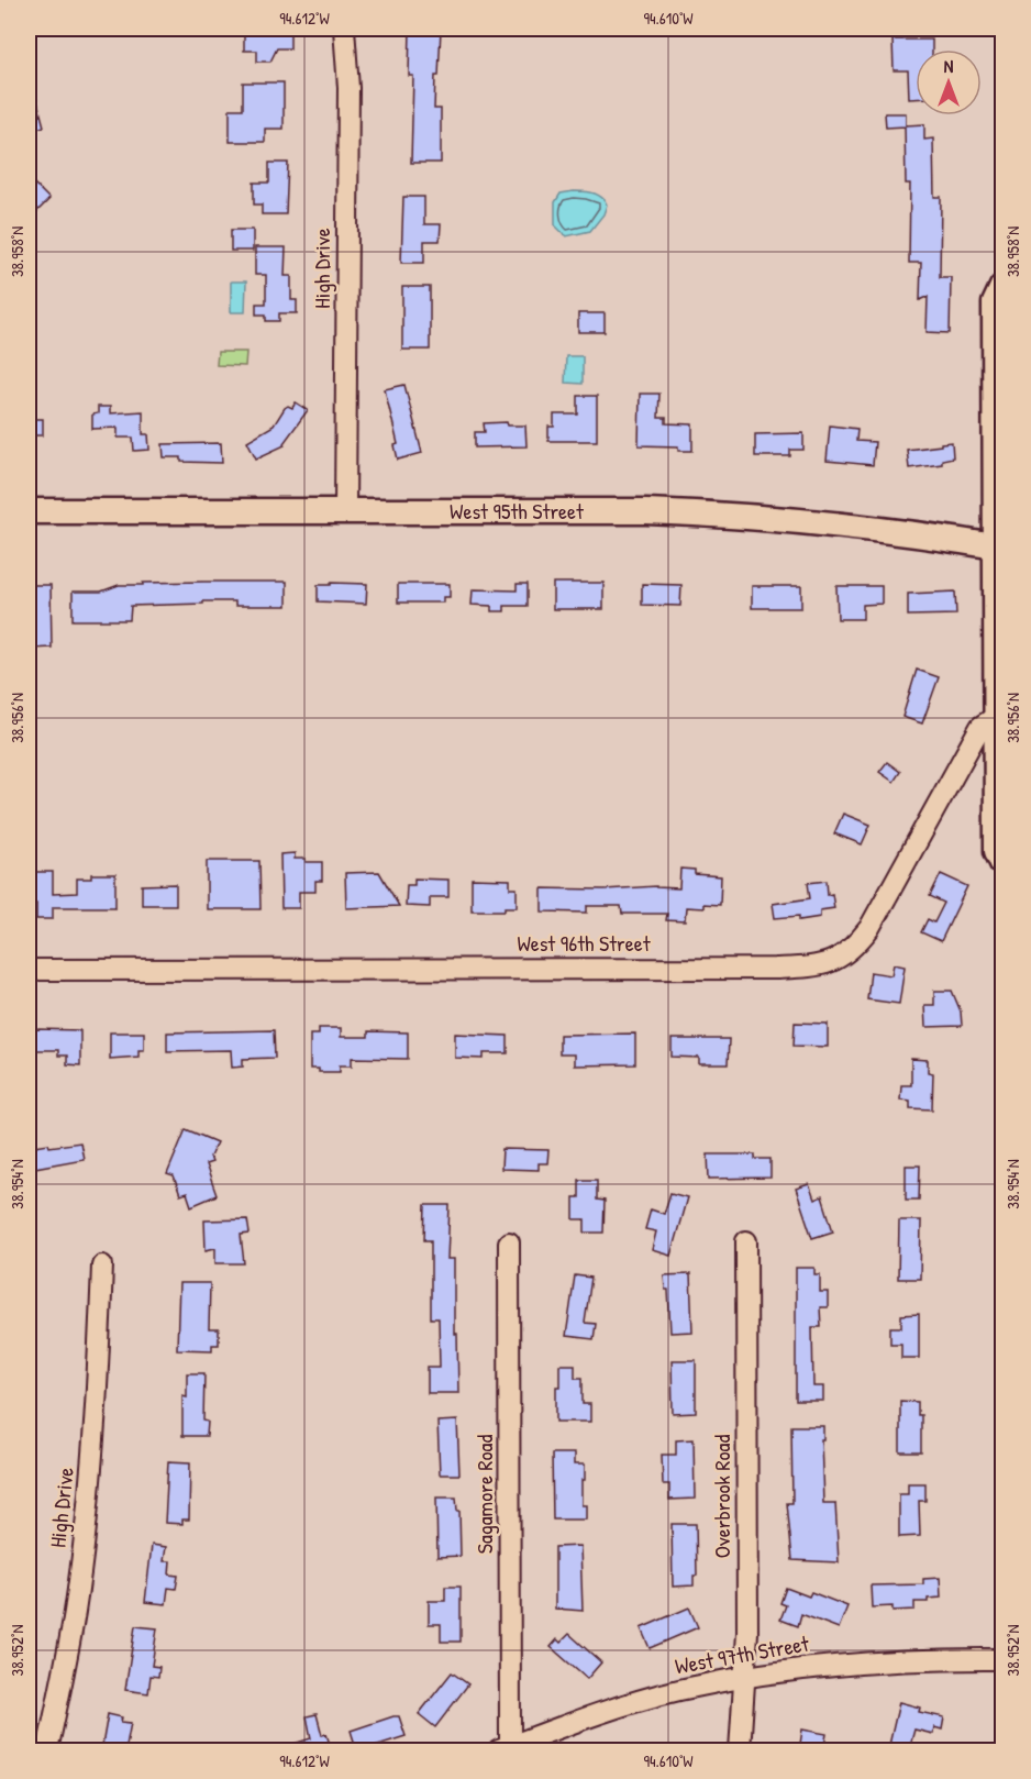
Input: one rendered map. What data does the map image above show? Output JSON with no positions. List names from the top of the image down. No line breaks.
{"streets":{"main road":["West 95th Street"],"street":["High Drive","West 96th Street","Sagamore Road","Overbrook Road","West 97th Street"]},"crossings":[["High Drive","West 95th Street"],["Sagamore Road","West 97th Street"],["Overbrook Road","West 97th Street"]],"north":"top","coordinates":["94.612°W","94.610°W","38.958°N","38.956°N","38.954°N","38.952°N"]}
